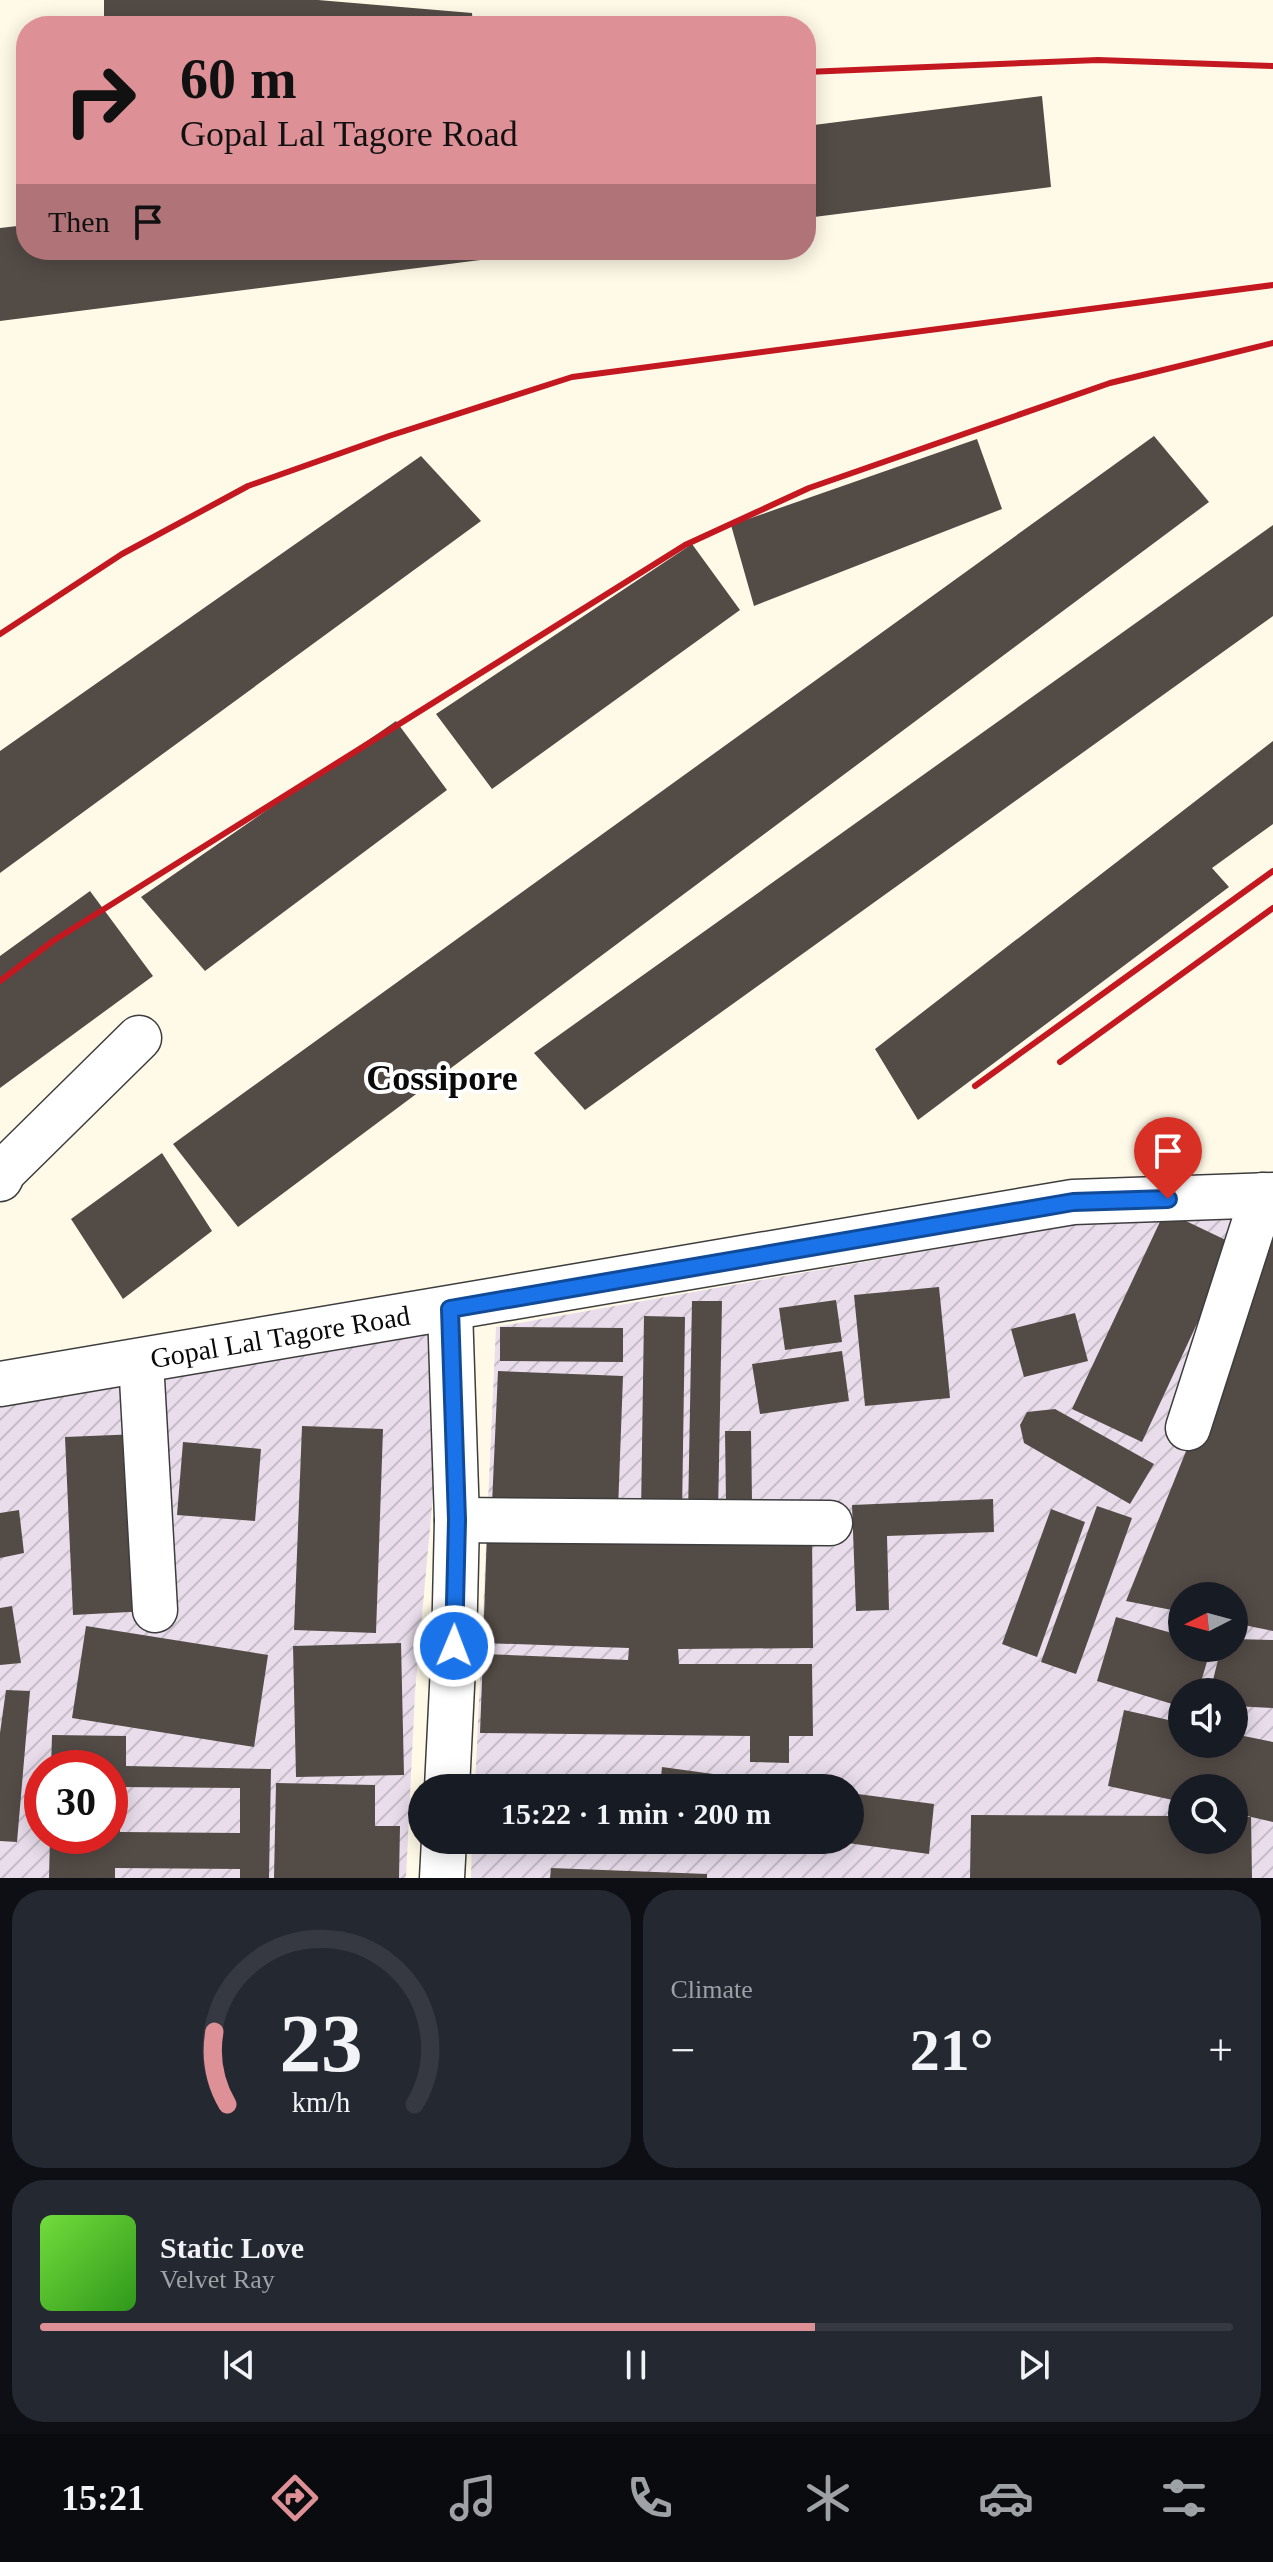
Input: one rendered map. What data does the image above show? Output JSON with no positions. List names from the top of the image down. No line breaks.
{"streets":{"street":["Gopal Lal Tagore Road"]},"districts":["Cossipore"],"north":"left","page":{"turn":["60 m","Gopal Lal Tagore Road"],"then":"Then","limit":"30","trip":"15:22 · 1 min · 200 m","tile":"Climate","heat":["−","21°","+"],"song":["Static Love","Velvet Ray"],"tabs":"15:21","gauge":["23","km/h"]}}
